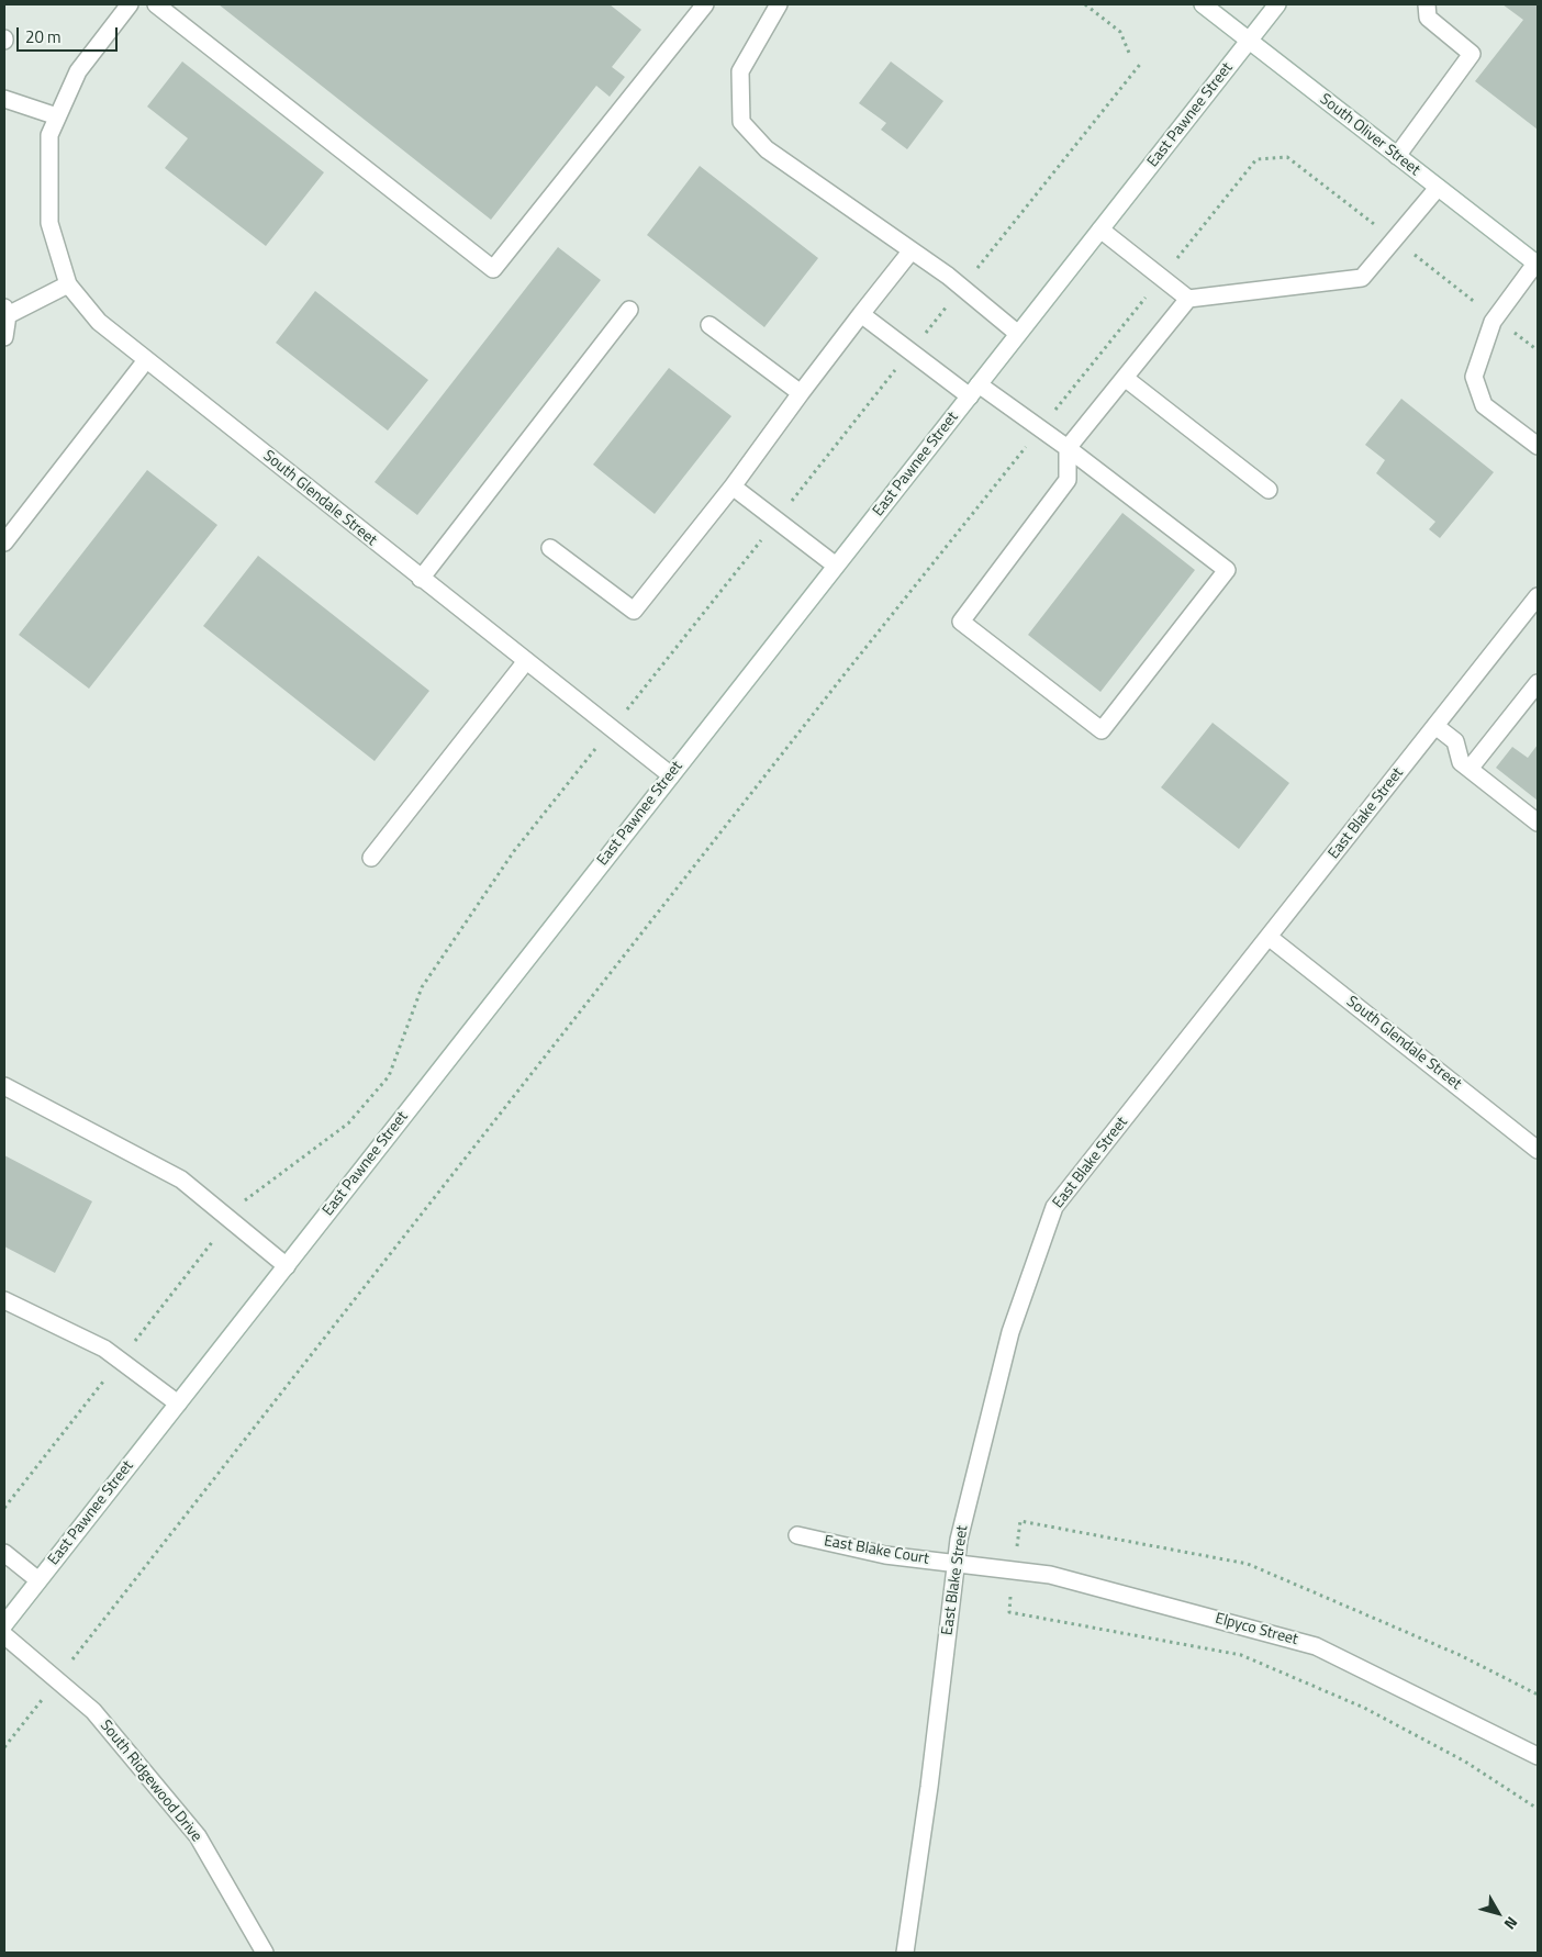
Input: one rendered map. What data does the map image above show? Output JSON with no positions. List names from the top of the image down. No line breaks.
{"streets":{"street":["East Pawnee Street","South Oliver Street","South Glendale Street","East Blake Street","East Blake Court","Elpyco Street","South Ridgewood Drive"]},"crossings":[["East Pawnee Street","South Oliver Street"],["East Pawnee Street","South Glendale Street"],["South Glendale Street","East Blake Street"],["East Blake Street","East Blake Court"],["East Blake Street","Elpyco Street"],["East Blake Court","Elpyco Street"]],"scale_bar":"20 m","north":"bottom right"}
